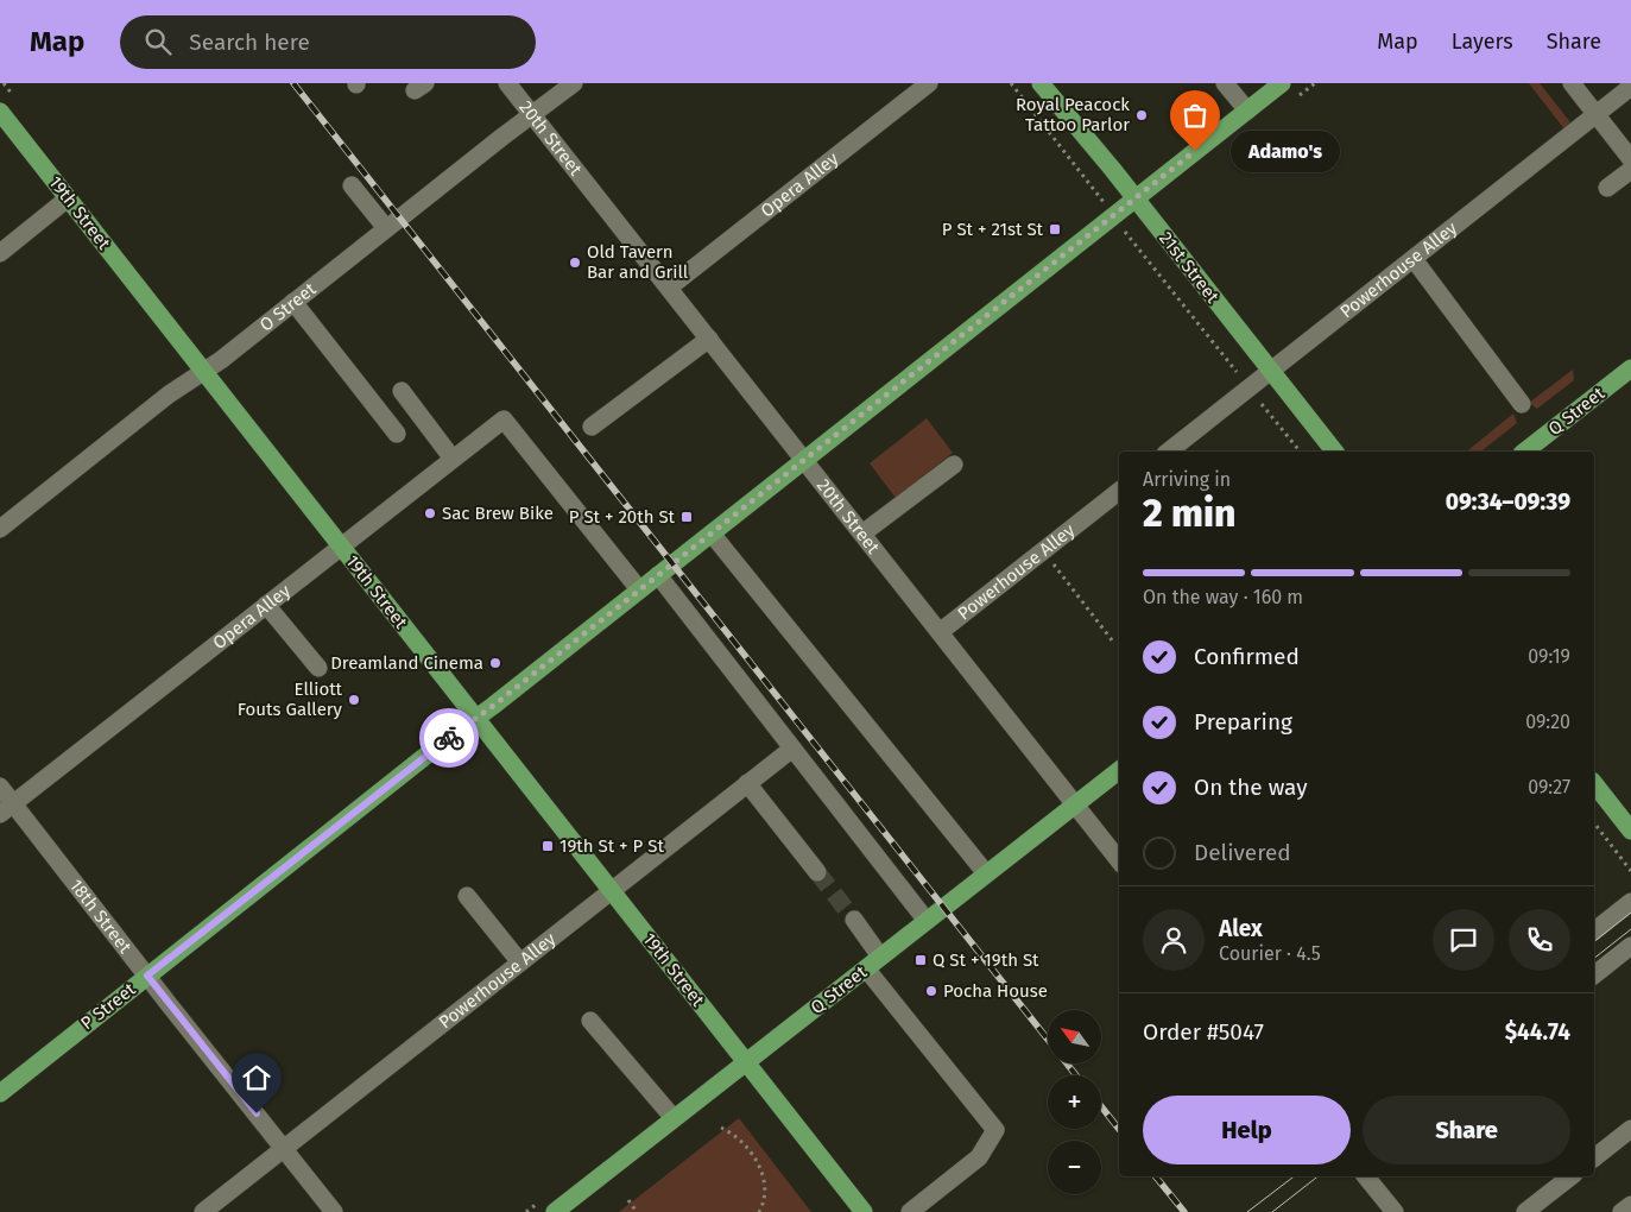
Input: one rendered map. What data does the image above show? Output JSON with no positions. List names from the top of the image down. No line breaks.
{"streets":{"main road":["19th Street","21st Street","Q Street","P Street"],"street":["20th Street","Opera Alley","Powerhouse Alley","O Street","18th Street"]},"crossings":[["20th Street","Opera Alley"],["20th Street","Powerhouse Alley"],["20th Street","O Street"],["20th Street","Q Street"],["20th Street","P Street"],["Opera Alley","19th Street"],["Opera Alley","18th Street"],["Opera Alley","P Street"],["19th Street","Powerhouse Alley"],["19th Street","O Street"],["19th Street","Q Street"],["19th Street","P Street"],["21st Street","Powerhouse Alley"],["21st Street","P Street"],["Powerhouse Alley","18th Street"],["18th Street","P Street"]],"places":{"other":["Royal Peacock Tattoo Parlor","Adamo's","Old Tavern Bar and Grill","Sac Brew Bike","Dreamland Cinema","Elliott Fouts Gallery","Pocha House"],"transit":["P St + 21st St","P St + 20th St","19th St + P St","Q St + 19th St"]},"north":"top left","page":{"header":"Map","search":"Search here","nav":["Map","Layers","Share"],"bubble":"Adamo's","heading":["2 min","Arriving in","09:34–09:39"],"panel":["Alex","Courier · 4.5","Order #5047","$44.74"],"bar":"On the way · 160 m","list":[["Confirmed","09:19"],["Preparing","09:20"],["On the way","09:27"],"Delivered"],"map_buttons":["+","−"],"buttons":["Help","Share"]}}
